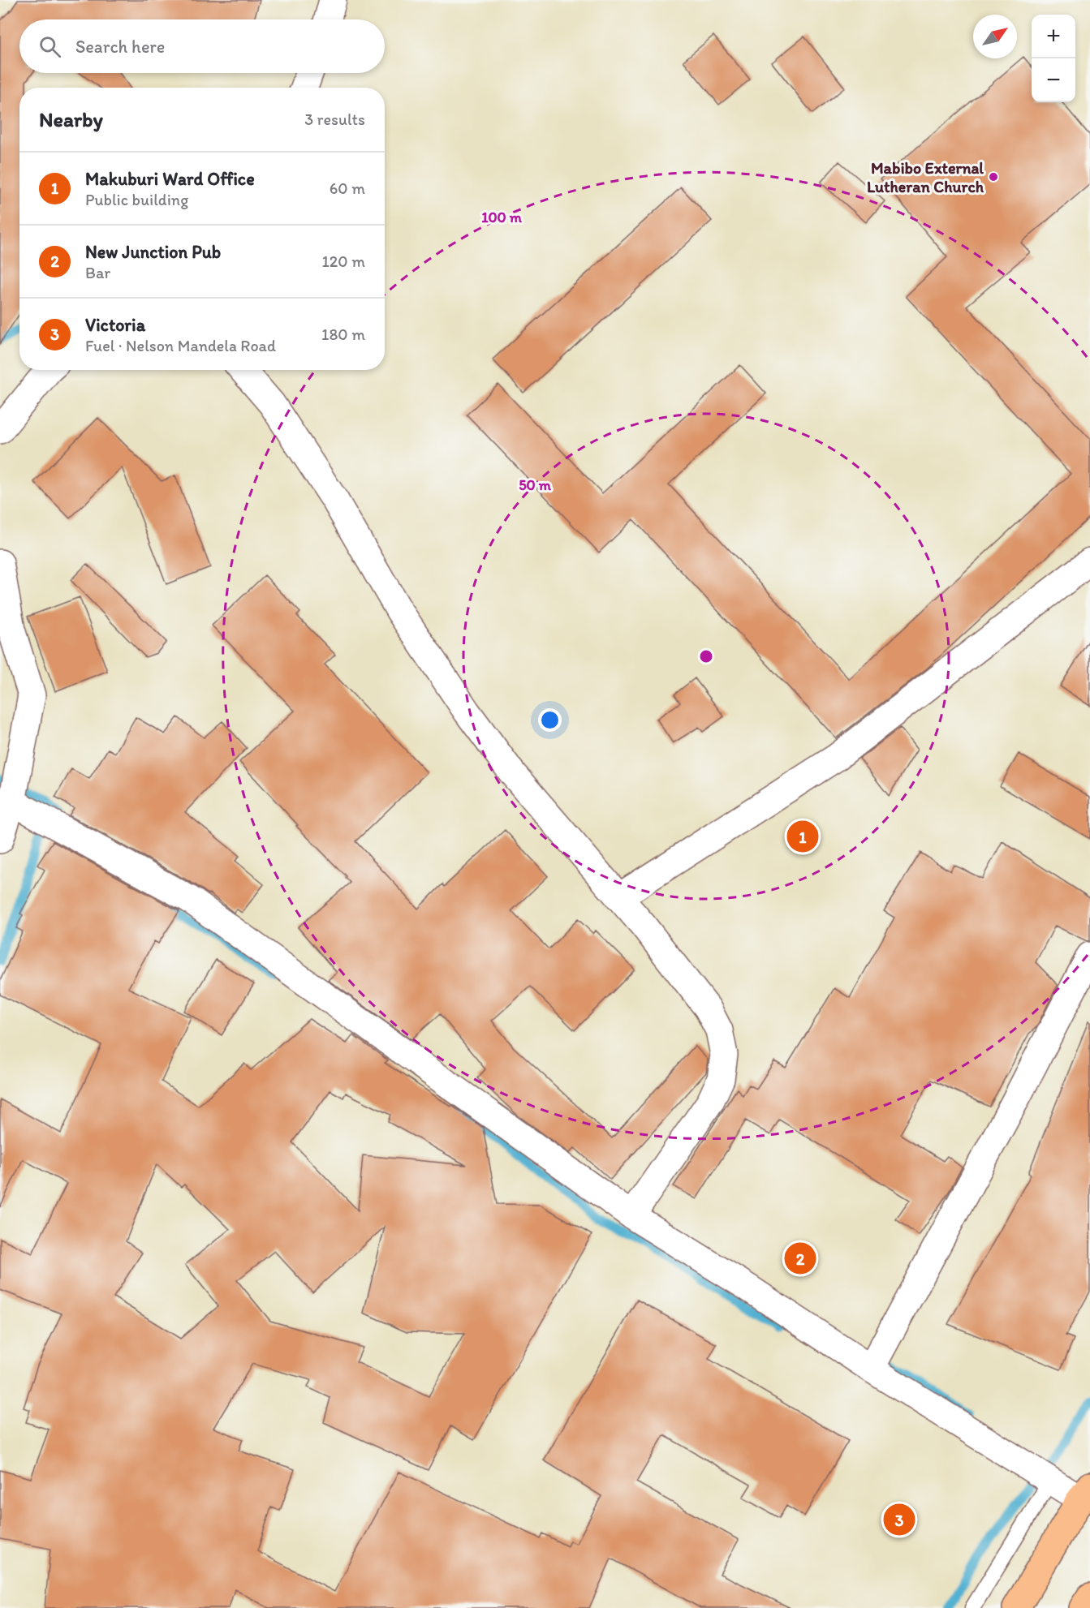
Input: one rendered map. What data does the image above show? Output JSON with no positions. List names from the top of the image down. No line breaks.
{"places":["Mabibo External Lutheran Church"],"north":"top right","page":{"map_buttons":["+","−"],"search":"Search here","heading":["Nearby","3 results"],"list":[{"mark":"1","name":"Makuburi Ward Office","note":"Public building","value":"60 m"},{"mark":"2","name":"New Junction Pub","note":"Bar","value":"120 m"},{"mark":"3","name":"Victoria","note":"Fuel · Nelson Mandela Road","value":"180 m"}],"pins":["1","2","3"]},"rings":["100 m","50 m"]}
